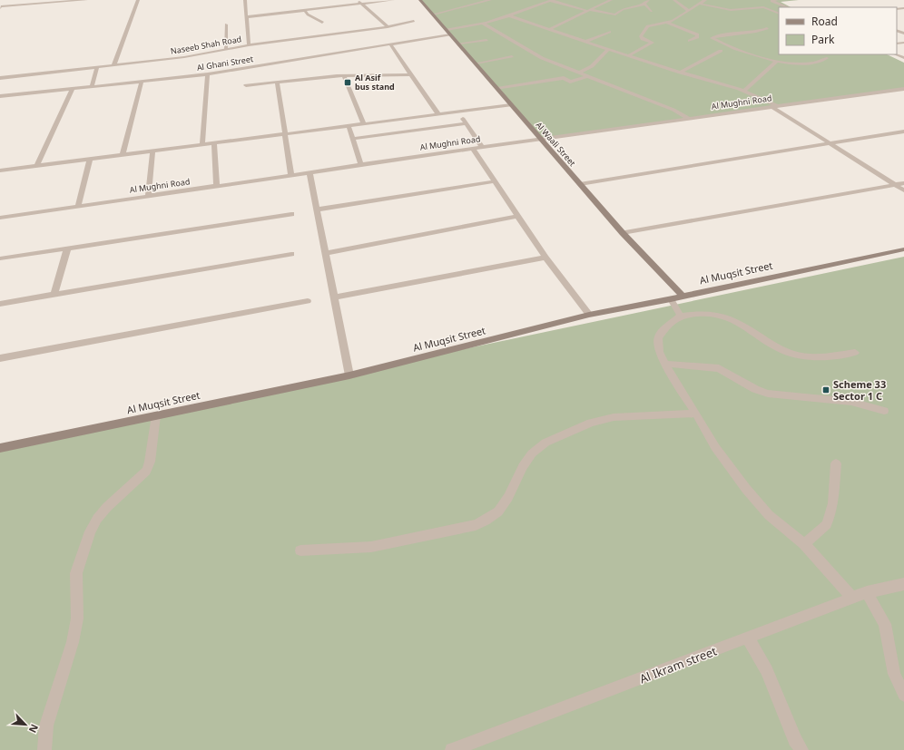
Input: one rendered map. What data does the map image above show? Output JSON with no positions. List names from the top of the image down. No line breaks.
{"streets":{"street":["Naseeb Shah Road","Al Ghani Street","Al Mughni Road","Al Waali Street","Al Muqsit Street","Al Ikram street"]},"crossings":[["Al Ghani Street","Al Waali Street"],["Al Mughni Road","Al Waali Street"],["Al Waali Street","Al Muqsit Street"]],"places":{"transit":["Al Asif bus stand","Scheme 33 Sector 1 C"]},"legend":["Road","Park"],"north":"bottom right"}
